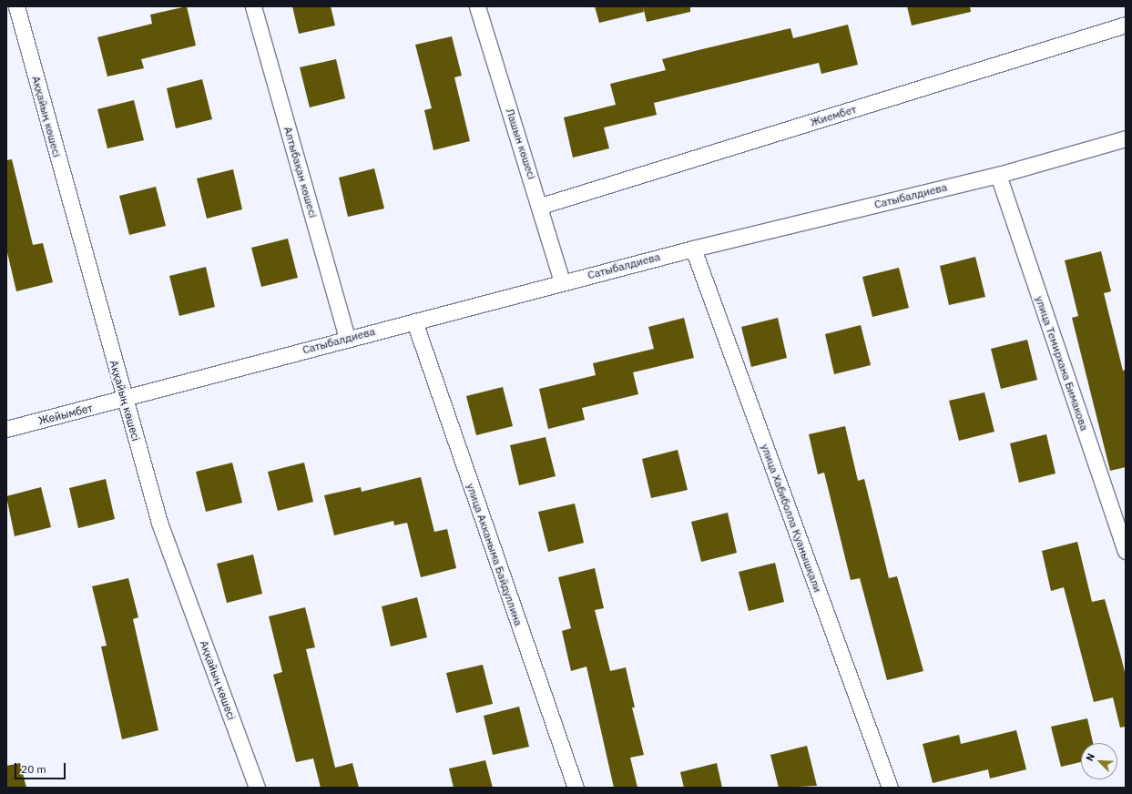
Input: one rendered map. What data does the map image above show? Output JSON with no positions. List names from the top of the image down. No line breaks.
{"streets":{"street":["Жиембет","Аққайың көшесі","Лашын көшесі","Алтыбақан көшесі","Сатыбалдиева","улица Темирхана Бимакова","Жейымбет","улица Хабиболла Қуанышқали","улица Акканыма Байдуллина"]},"crossings":[["Жиембет","Лашын көшесі"],["Аққайың көшесі","Сатыбалдиева"],["Аққайың көшесі","Жейымбет"],["Лашын көшесі","Сатыбалдиева"],["Алтыбақан көшесі","Сатыбалдиева"],["Сатыбалдиева","улица Темирхана Бимакова"],["Сатыбалдиева","Жейымбет"],["Сатыбалдиева","улица Хабиболла Қуанышқали"],["Сатыбалдиева","улица Акканыма Байдуллина"]],"scale_bar":"20 m","north":"top left"}
